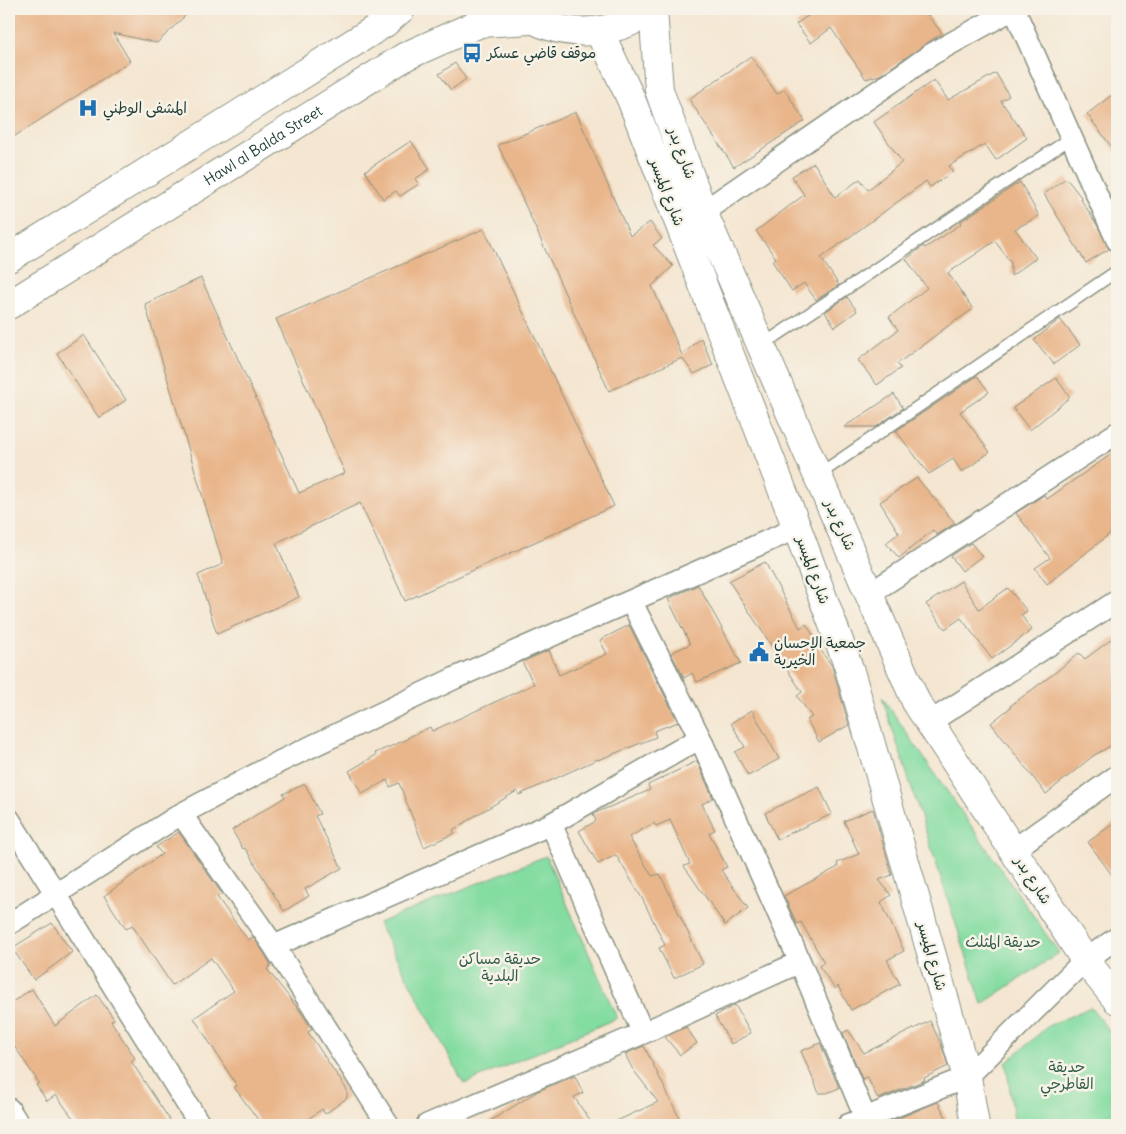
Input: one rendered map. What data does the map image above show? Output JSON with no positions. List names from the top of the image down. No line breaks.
{"streets":{"main road":["Hawl al Balda Street","شارع بدر","شارع الميسر"]},"parks":["حديقة المثلث","حديقة مساكن البلدية","حديقة القاطرجي"],"places":{"bus stop":["موقف قاضي عسكر"],"hospital":["المشفى الوطني"],"public building":["جمعية الإحسان الخيرية"]}}
